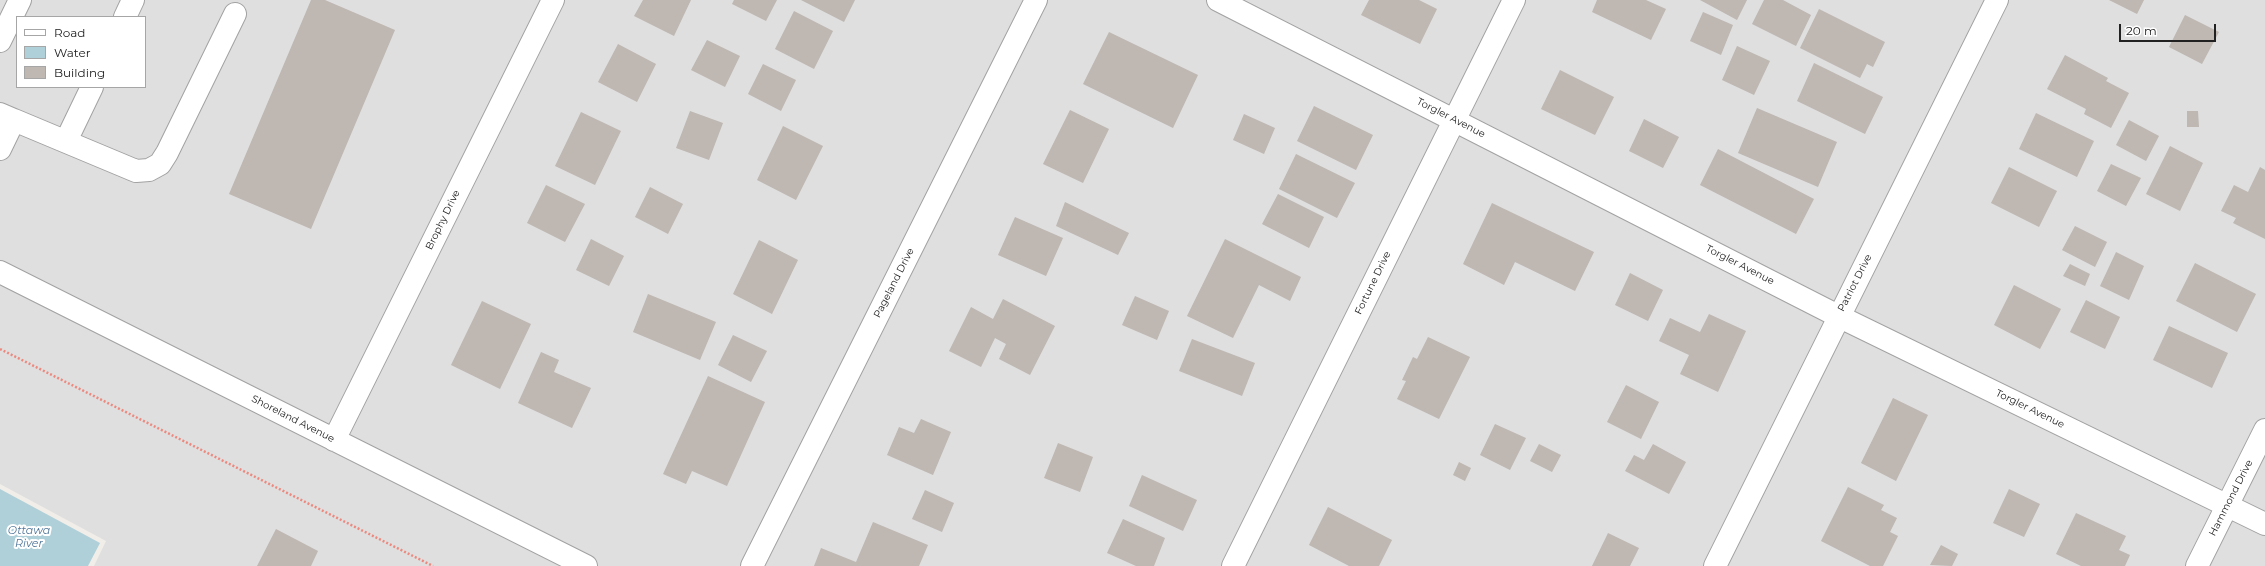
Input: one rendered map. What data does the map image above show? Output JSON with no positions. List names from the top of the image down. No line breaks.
{"streets":{"street":["Torgler Avenue","Brophy Drive","Pageland Drive","Fortune Drive","Patriot Drive","Shoreland Avenue","Hammond Drive"]},"crossings":[["Torgler Avenue","Fortune Drive"],["Torgler Avenue","Patriot Drive"],["Torgler Avenue","Hammond Drive"],["Brophy Drive","Shoreland Avenue"]],"water":["Ottawa River"],"legend":["Road","Water","Building"],"scale_bar":"20 m"}
